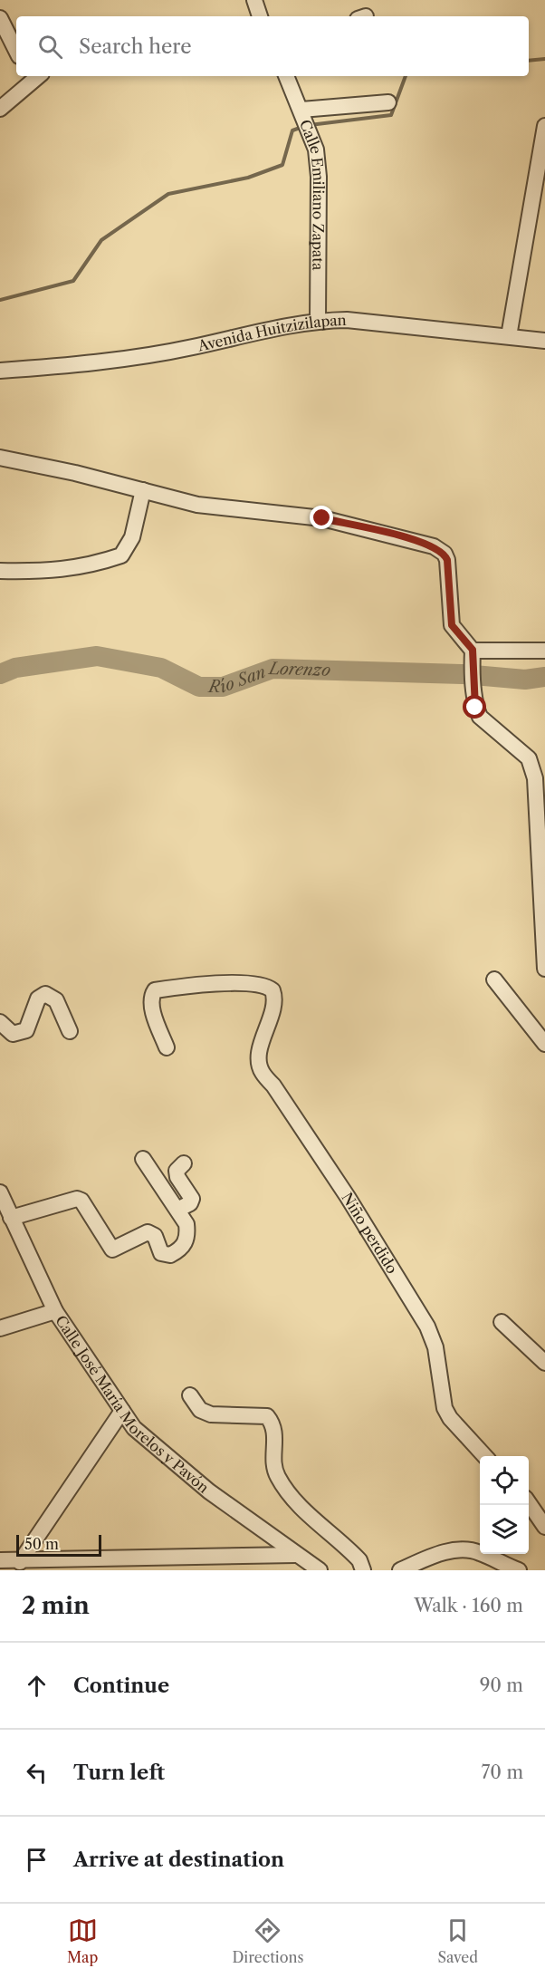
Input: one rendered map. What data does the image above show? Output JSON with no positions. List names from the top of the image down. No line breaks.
{"streets":{"street":["Calle Emiliano Zapata","Avenida Huitzizilapan","Niño perdido","Calle José María Morelos y Pavón"]},"crossings":[["Calle Emiliano Zapata","Avenida Huitzizilapan"]],"water":["Río San Lorenzo"],"scale_bar":"50 m","page":{"search":"Search here","scale":"50 m","heading":["2 min","Walk · 160 m"],"list":[["Continue","90 m"],["Turn left","70 m"],"Arrive at destination"],"nav":["Map","Directions","Saved"]}}
